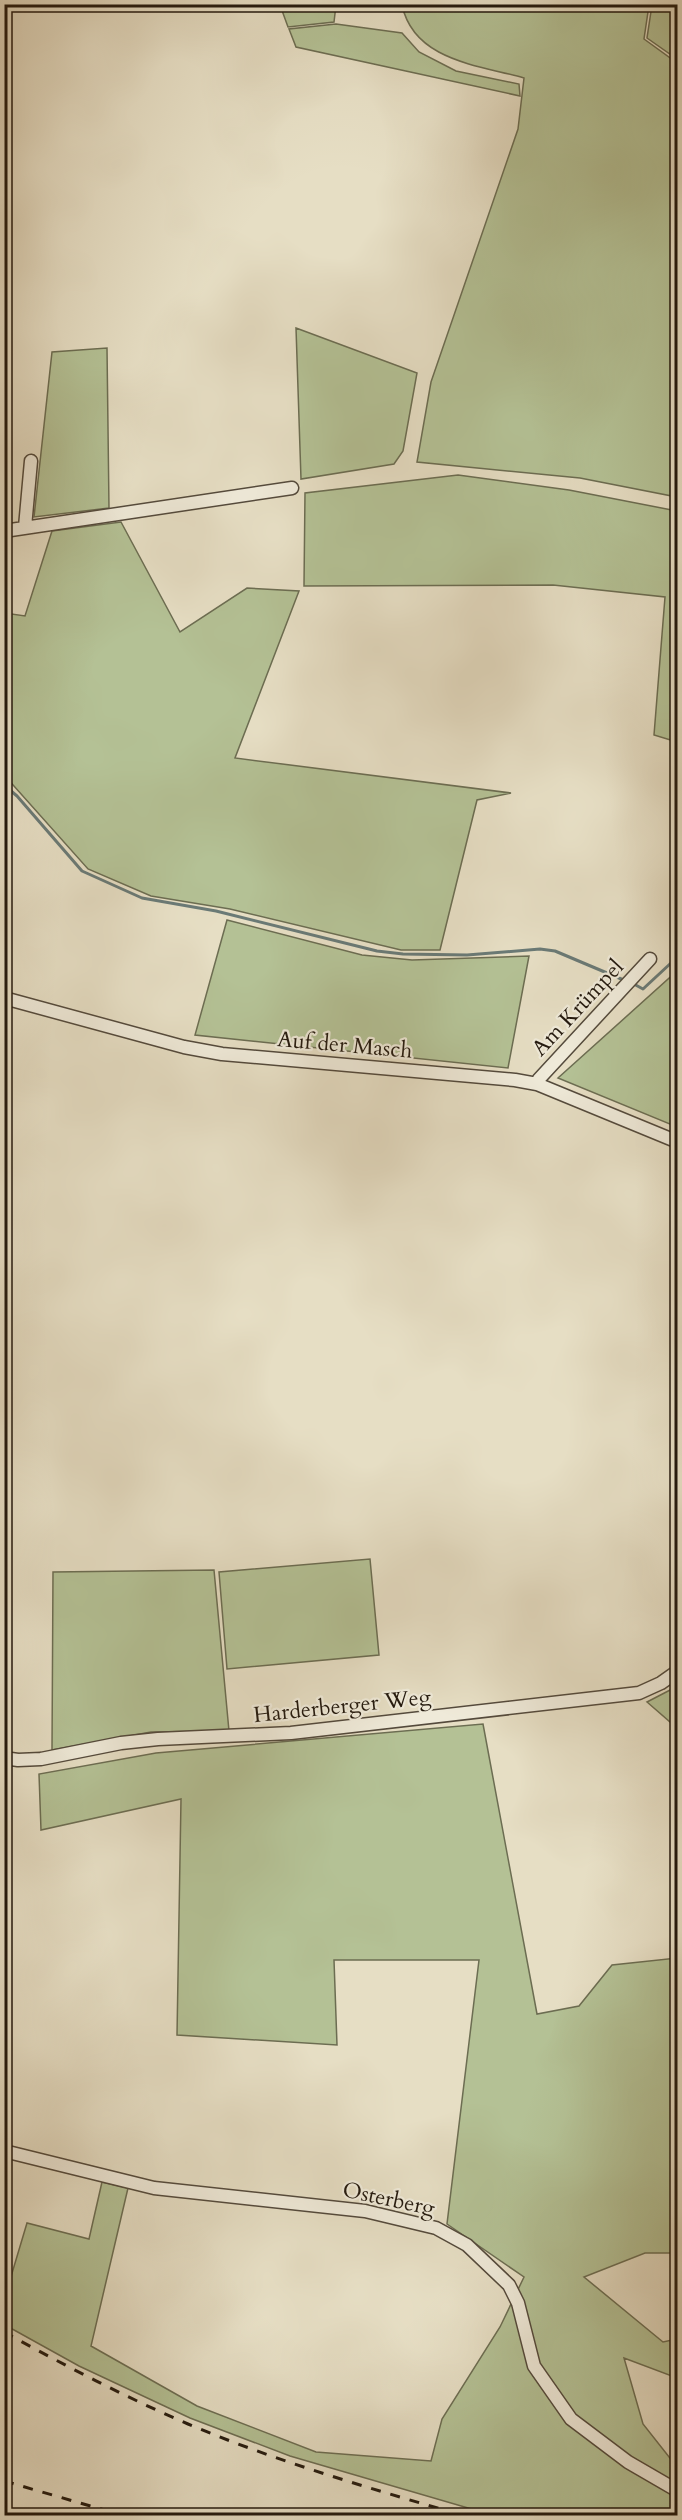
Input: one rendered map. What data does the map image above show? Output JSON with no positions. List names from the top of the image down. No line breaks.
{"streets":{"street":["Am Krümpel","Auf der Masch","Harderberger Weg","Osterberg"]},"crossings":[["Am Krümpel","Auf der Masch"]]}
